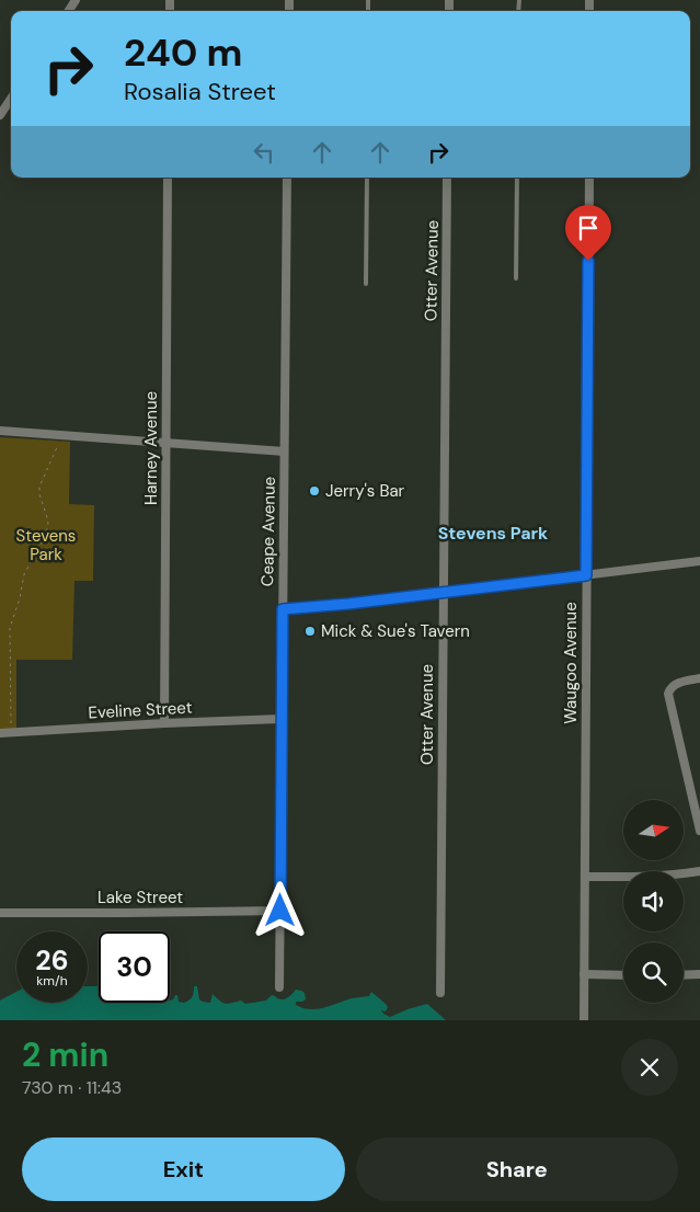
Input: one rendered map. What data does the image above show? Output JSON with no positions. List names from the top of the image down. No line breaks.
{"streets":{"street":["Otter Avenue","Harney Avenue","Ceape Avenue","Waugoo Avenue","Eveline Street","Lake Street"]},"crossings":[["Harney Avenue","Eveline Street"],["Ceape Avenue","Eveline Street"],["Ceape Avenue","Lake Street"]],"districts":["Stevens Park"],"parks":["Stevens Park"],"places":["Jerry's Bar","Mick & Sue's Tavern"],"north":"right","page":{"turn":["240 m","Rosalia Street"],"speed":"26 km/h","limit":"30","heading":["2 min","730 m · 11:43"],"buttons":["Exit","Share"]}}
